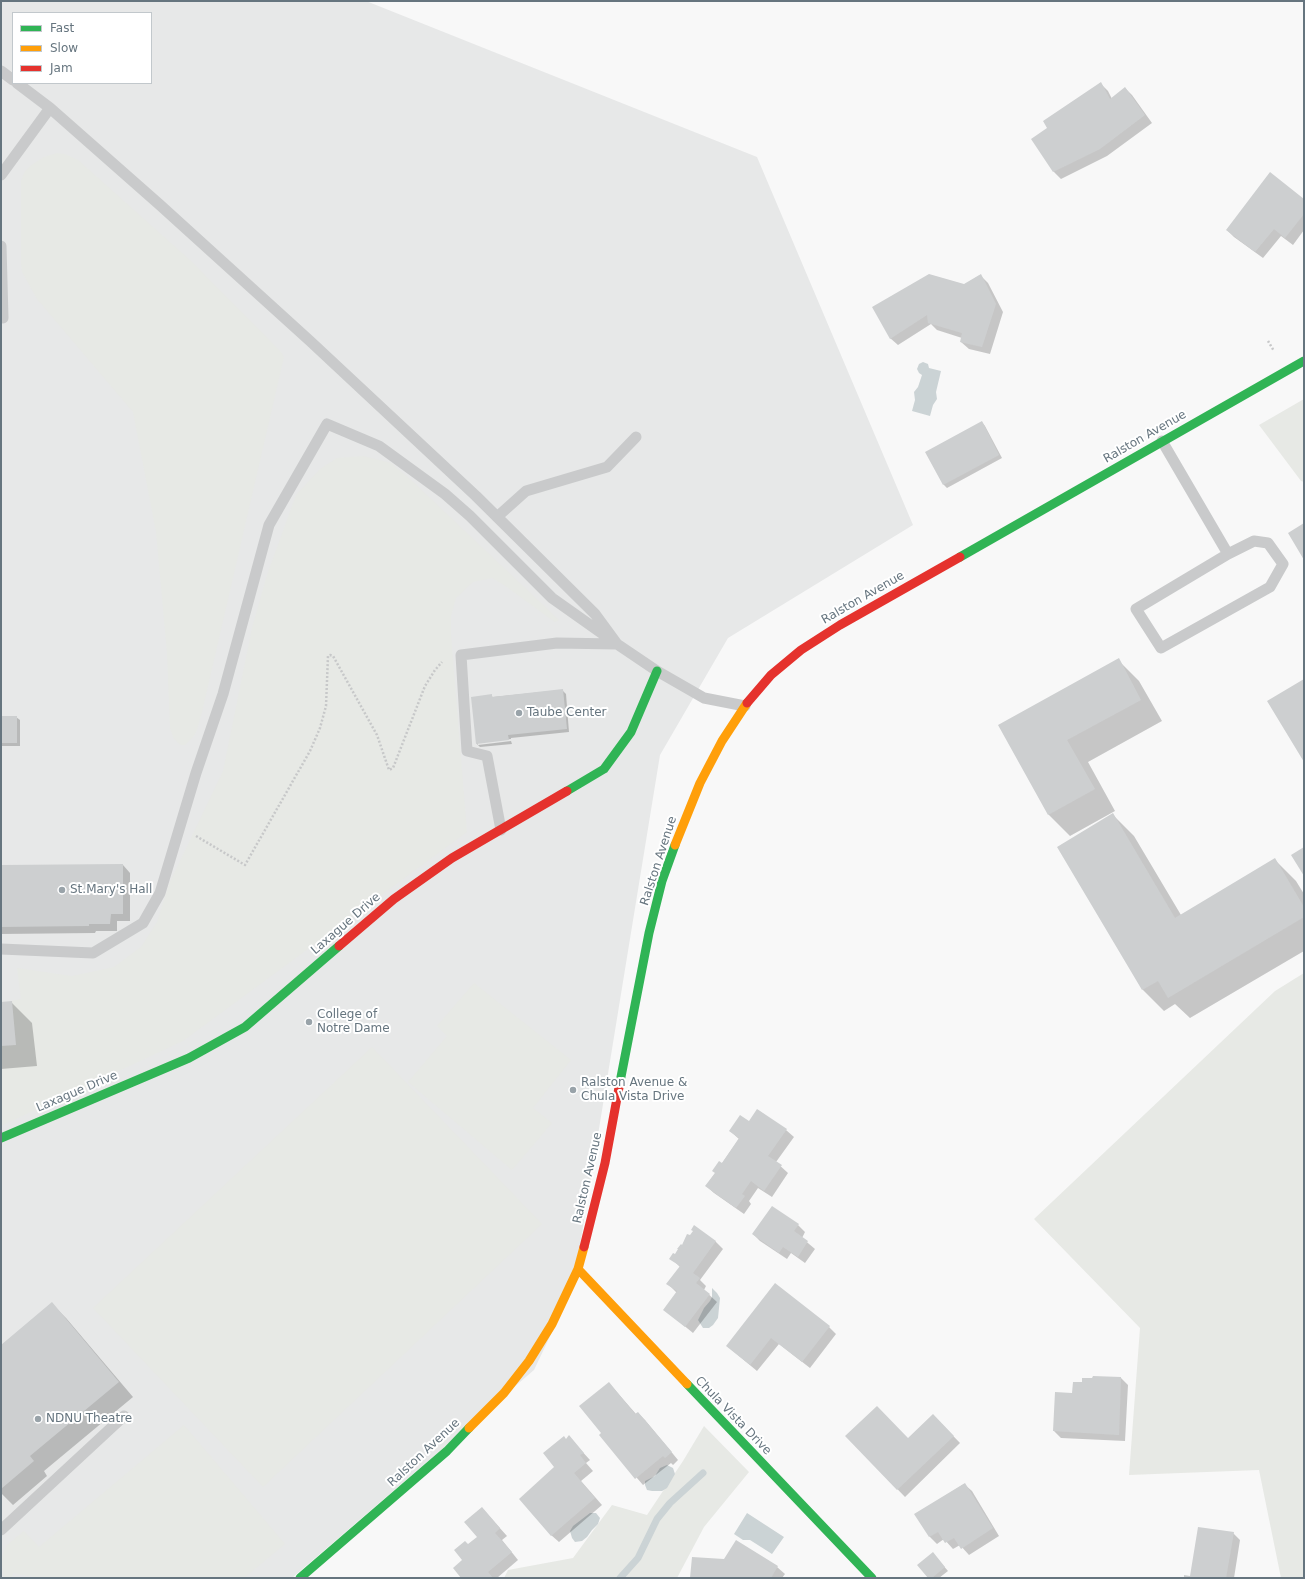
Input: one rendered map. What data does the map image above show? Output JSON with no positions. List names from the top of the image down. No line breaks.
{"streets":{"main road":["Ralston Avenue","Laxague Drive","Chula Vista Drive"]},"crossings":[["Ralston Avenue","Chula Vista Drive"]],"places":["Taube Center","St.Mary's Hall","College of Notre Dame","Ralston Avenue & Chula Vista Drive","NDNU Theatre"],"legend":["Fast","Slow","Jam"]}
